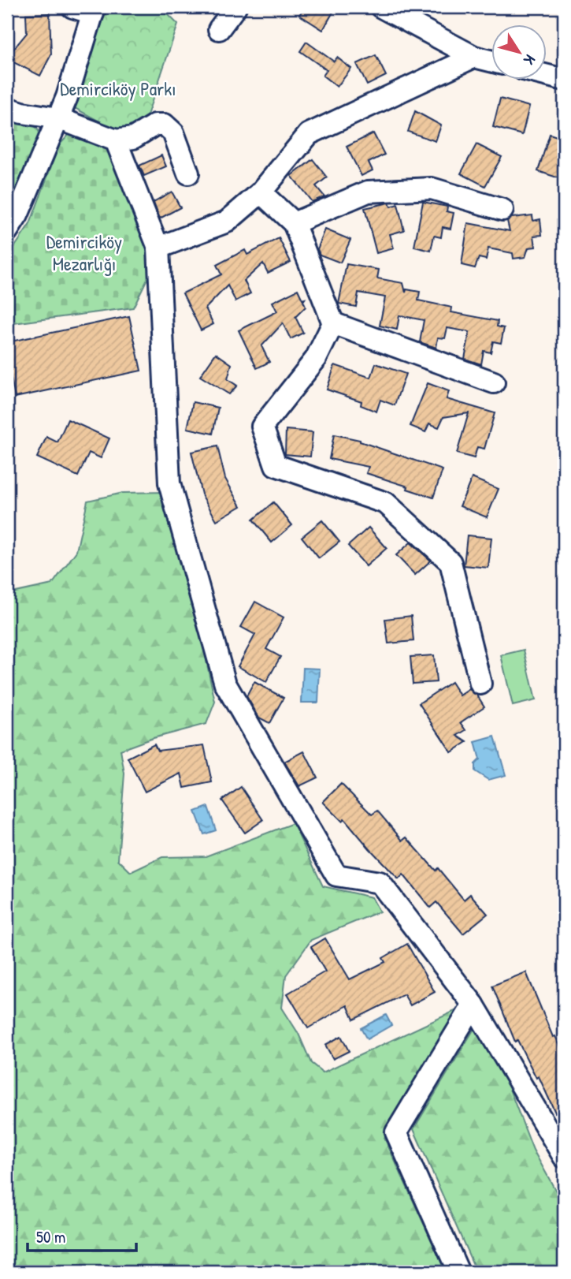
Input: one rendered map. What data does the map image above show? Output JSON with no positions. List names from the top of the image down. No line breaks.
{"parks":["Demirciköy Parkı","Demirciköy Mezarlığı"],"scale_bar":"50 m","north":"bottom right"}
